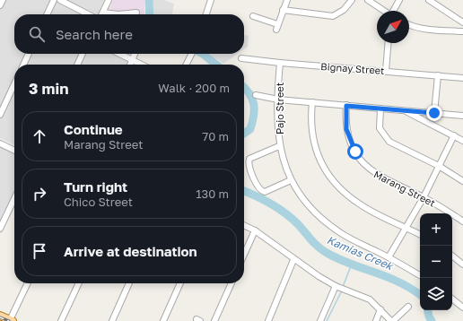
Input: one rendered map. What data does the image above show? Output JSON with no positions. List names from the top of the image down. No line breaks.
{"streets":{"street":["Bignay Street","Pajo Street","Marang Street"]},"crossings":[["Bignay Street","Pajo Street"]],"water":["Kamias Creek"],"north":"top right","page":{"search":"Search here","heading":["3 min","Walk · 200 m"],"list":[["Continue","Marang Street","70 m"],["Turn right","Chico Street","130 m"],"Arrive at destination"],"map_buttons":["+","−"]}}
